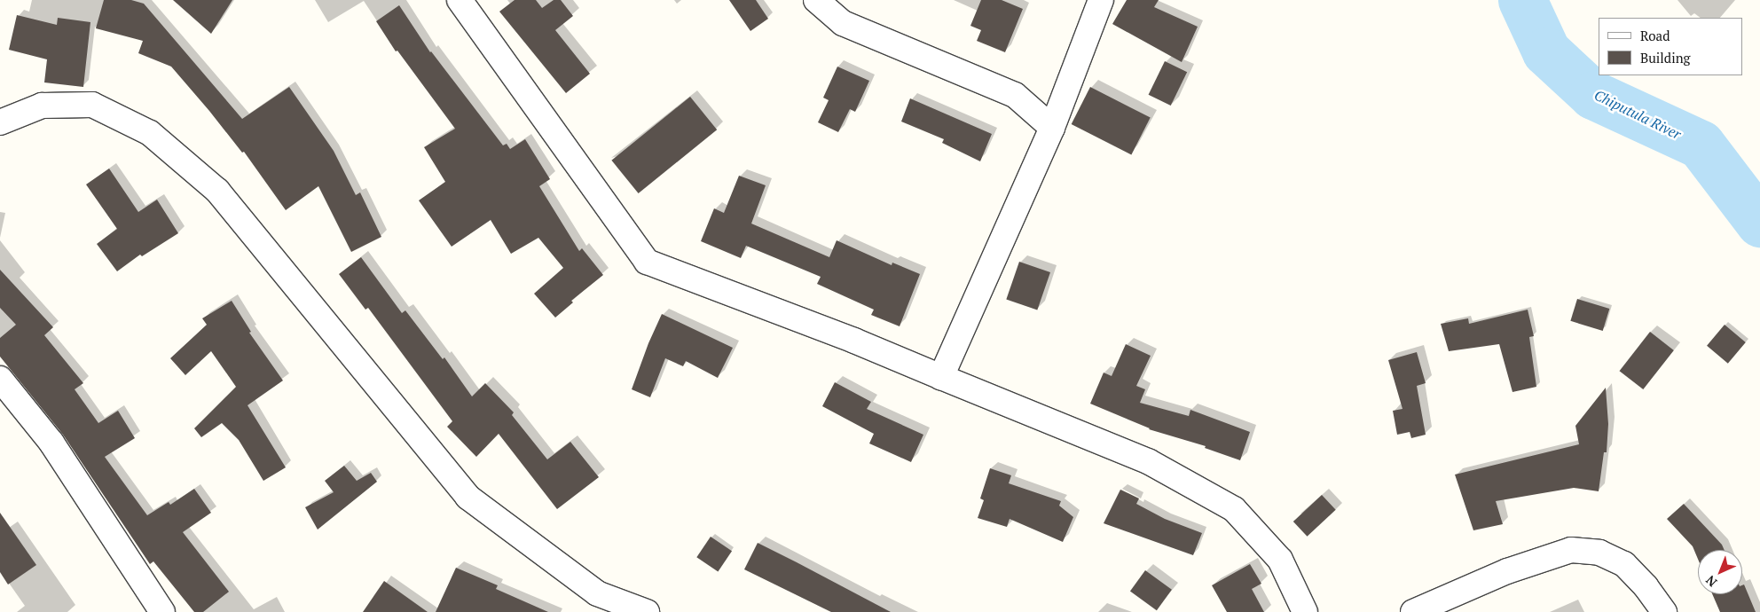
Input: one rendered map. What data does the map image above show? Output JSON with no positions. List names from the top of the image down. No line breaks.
{"water":["Chiputula River"],"legend":["Road","Building"],"north":"bottom left"}
